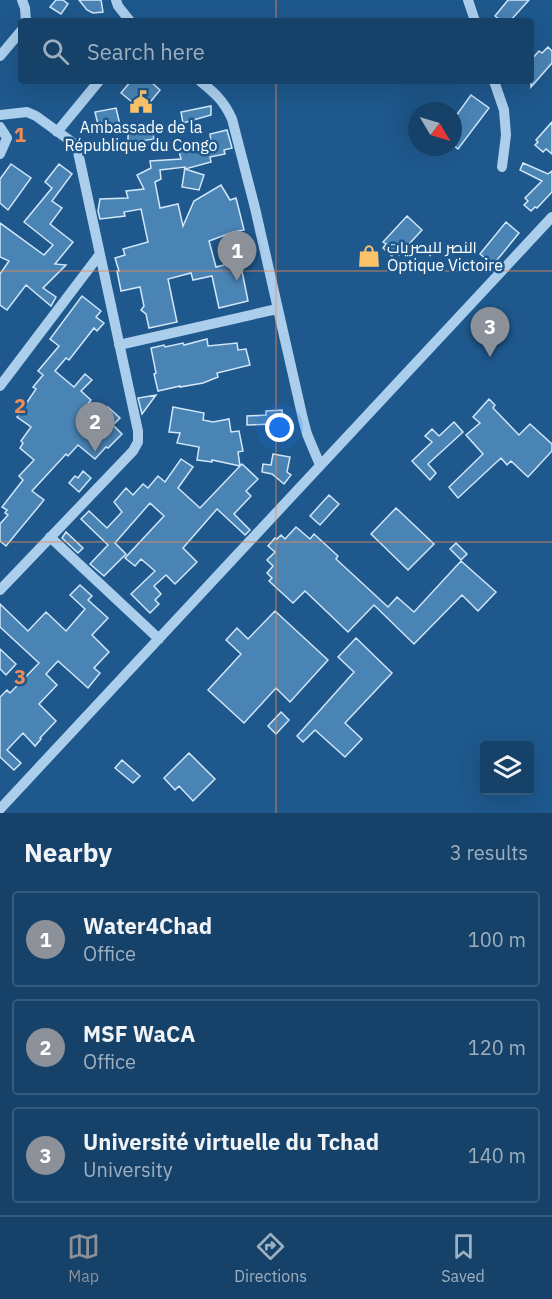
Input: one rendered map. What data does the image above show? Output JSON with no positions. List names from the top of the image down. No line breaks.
{"places":{"public building":["Ambassade de la République du Congo"],"shop":["النصر للبصريات Optique Victoire"]},"north":"bottom right","page":{"search":"Search here","pins":["1","3","2"],"heading":["Nearby","3 results"],"list":[{"mark":"1","name":"Water4Chad","note":"Office","value":"100 m"},{"mark":"2","name":"MSF WaCA","note":"Office","value":"120 m"},{"mark":"3","name":"Université virtuelle du Tchad","note":"University","value":"140 m"}],"nav":["Map","Directions","Saved"]},"grid":{"rows":["1","2","3"]}}
